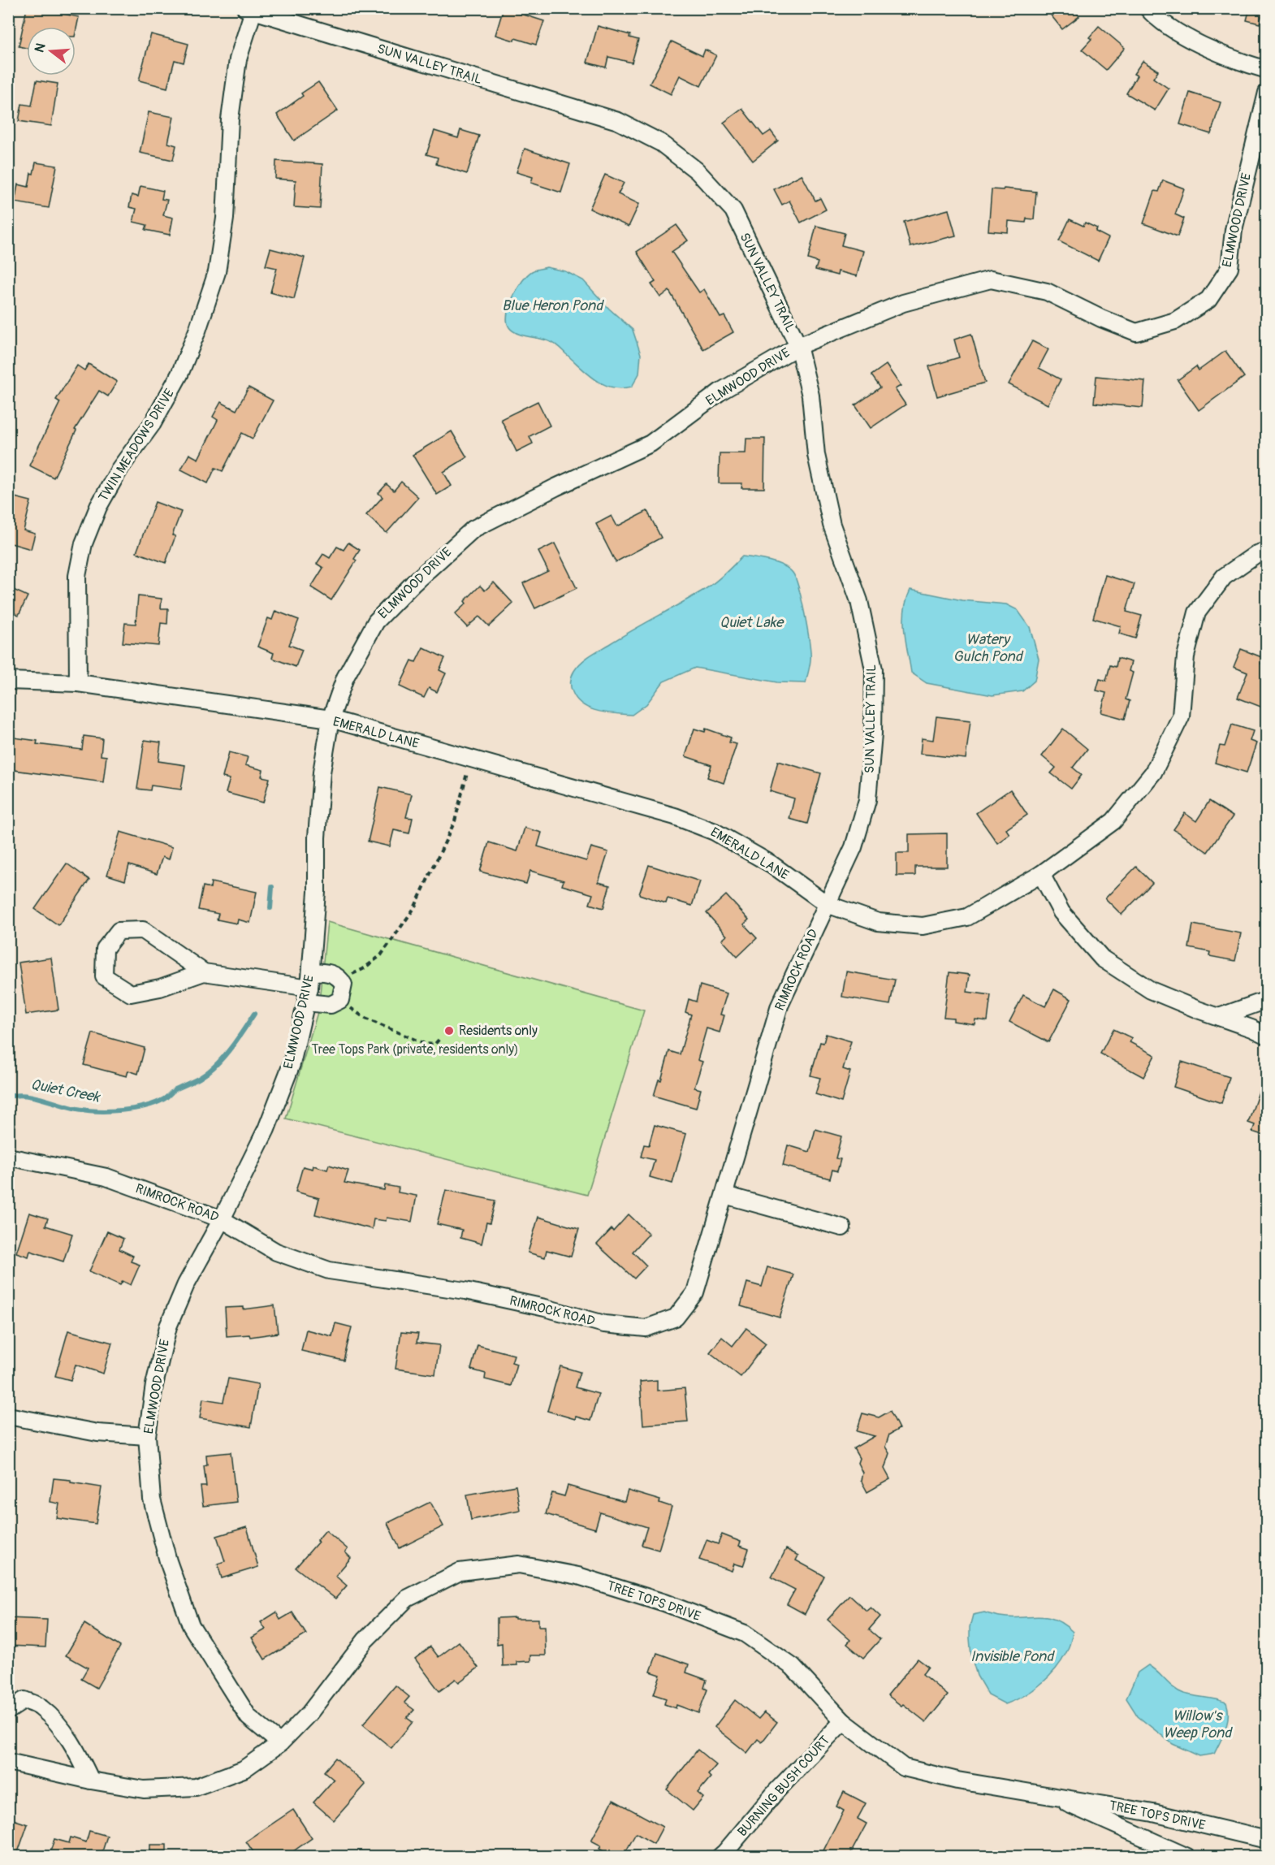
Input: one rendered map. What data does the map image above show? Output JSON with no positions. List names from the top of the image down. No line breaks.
{"streets":{"street":["SUN VALLEY TRAIL","ELMWOOD DRIVE","TWIN MEADOWS DRIVE","EMERALD LANE","RIMROCK ROAD","TREE TOPS DRIVE","BURNING BUSH COURT"]},"crossings":[["SUN VALLEY TRAIL","ELMWOOD DRIVE"],["SUN VALLEY TRAIL","TWIN MEADOWS DRIVE"],["SUN VALLEY TRAIL","EMERALD LANE"],["SUN VALLEY TRAIL","RIMROCK ROAD"],["ELMWOOD DRIVE","EMERALD LANE"],["ELMWOOD DRIVE","RIMROCK ROAD"],["ELMWOOD DRIVE","TREE TOPS DRIVE"],["TWIN MEADOWS DRIVE","EMERALD LANE"],["EMERALD LANE","RIMROCK ROAD"],["TREE TOPS DRIVE","BURNING BUSH COURT"]],"water":["Blue Heron Pond","Quiet Lake","Watery Gulch Pond","Quiet Creek","Invisible Pond","Willow's Weep Pond"],"parks":["Tree Tops Park (private, residents only)"],"places":["Residents only"],"north":"left"}
